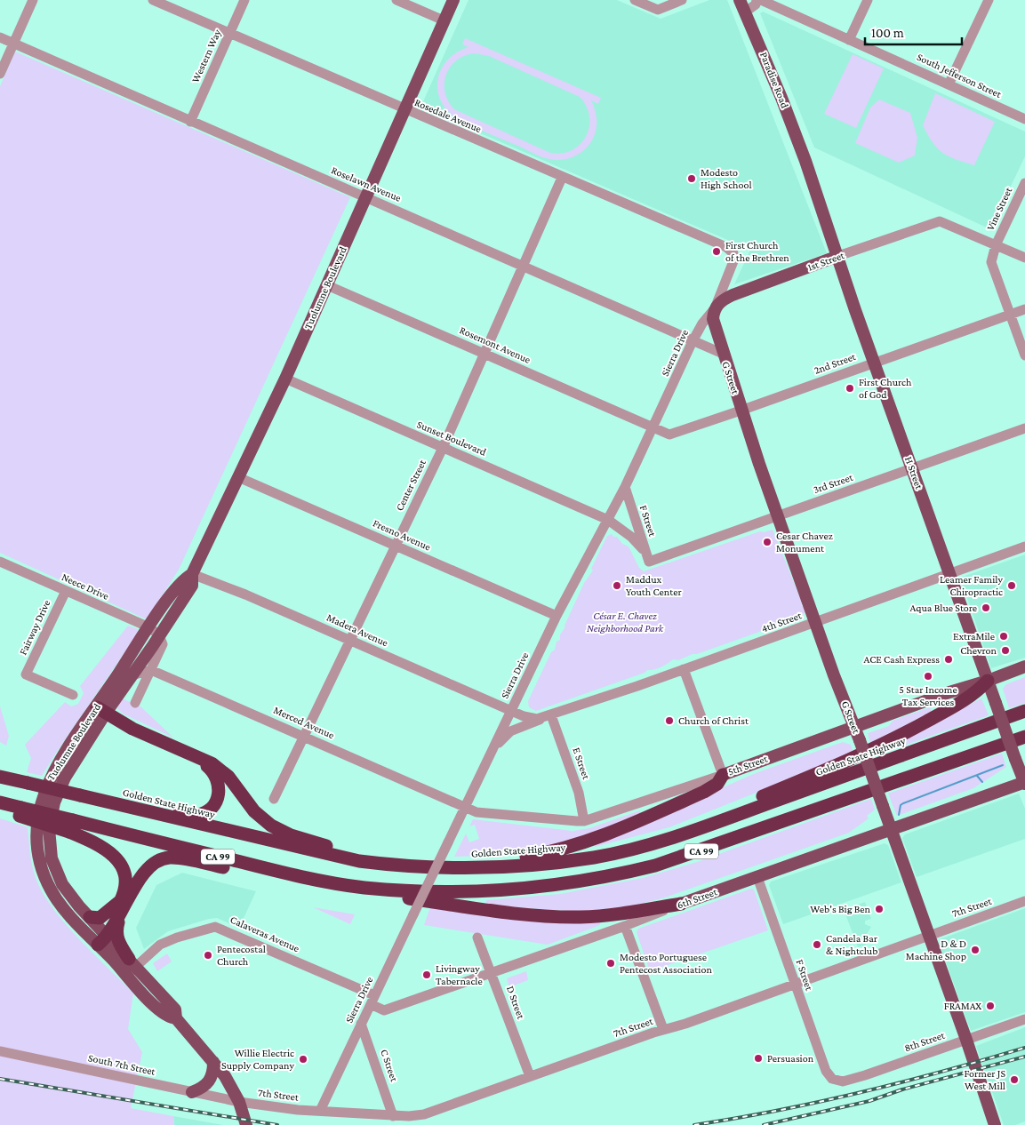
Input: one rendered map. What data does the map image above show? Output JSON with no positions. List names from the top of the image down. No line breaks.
{"streets":{"highway":["Golden State Highway","CA 99"],"main road":["Paradise Road","1st Street","Tuolumne Boulevard","G Street","H Street","5th Street","6th Street"],"street":["Western Way","South Jefferson Street","Rosedale Avenue","Roselawn Avenue","Vine Street","Rosemont Avenue","Sierra Drive","2nd Street","Sunset Boulevard","3rd Street","Center Street","F Street","Fresno Avenue","Neece Drive","4th Street","Fairway Drive","Madera Avenue","Merced Avenue","E Street","7th Street","Calaveras Avenue","D Street","8th Street","South 7th Street","C Street"]},"crossings":[["Western Way","Rosedale Avenue"],["Western Way","Roselawn Avenue"],["Paradise Road","H Street"],["Rosedale Avenue","Tuolumne Boulevard"],["Rosedale Avenue","Sierra Drive"],["Rosedale Avenue","Center Street"],["Roselawn Avenue","Tuolumne Boulevard"],["Roselawn Avenue","Sierra Drive"],["Roselawn Avenue","G Street"],["Roselawn Avenue","Center Street"],["Vine Street","1st Street"],["Vine Street","2nd Street"],["1st Street","Sierra Drive"],["1st Street","G Street"],["1st Street","H Street"],["Tuolumne Boulevard","Rosemont Avenue"],["Tuolumne Boulevard","Sunset Boulevard"],["Tuolumne Boulevard","Fresno Avenue"],["Tuolumne Boulevard","Neece Drive"],["Tuolumne Boulevard","Madera Avenue"],["Tuolumne Boulevard","Merced Avenue"],["Tuolumne Boulevard","7th Street"],["Tuolumne Boulevard","Calaveras Avenue"],["Tuolumne Boulevard","South 7th Street"],["Rosemont Avenue","Sierra Drive"],["Rosemont Avenue","2nd Street"],["Rosemont Avenue","Center Street"],["Sierra Drive","2nd Street"],["Sierra Drive","G Street"],["Sierra Drive","Sunset Boulevard"],["Sierra Drive","F Street"],["Sierra Drive","Fresno Avenue"],["Sierra Drive","4th Street"],["Sierra Drive","Madera Avenue"],["Sierra Drive","Merced Avenue"],["Sierra Drive","5th Street"],["Sierra Drive","6th Street"],["Sierra Drive","7th Street"],["Sierra Drive","Calaveras Avenue"],["Sierra Drive","C Street"],["2nd Street","G Street"],["2nd Street","H Street"],["G Street","3rd Street"],["G Street","4th Street"],["G Street","5th Street"],["G Street","6th Street"],["G Street","7th Street"],["G Street","8th Street"],["Sunset Boulevard","Center Street"],["H Street","3rd Street"],["H Street","4th Street"],["H Street","5th Street"],["H Street","6th Street"],["3rd Street","F Street"],["Center Street","Fresno Avenue"],["Center Street","Madera Avenue"],["Center Street","Merced Avenue"],["F Street","6th Street"],["F Street","7th Street"],["F Street","8th Street"],["Neece Drive","Fairway Drive"],["4th Street","Madera Avenue"],["4th Street","E Street"],["Merced Avenue","5th Street"],["E Street","5th Street"],["6th Street","Calaveras Avenue"],["6th Street","D Street"],["7th Street","D Street"],["7th Street","South 7th Street"],["7th Street","C Street"]],"parks":["César E. Chavez Neighborhood Park"],"places":["Modesto High School","First Church of the Brethren","First Church of God","Cesar Chavez Monument","Maddux Youth Center","Leamer Family Chiropractic","Aqua Blue Store","ExtraMile","Chevron","ACE Cash Express","5 Star Income Tax Services","Church of Christ","Web's Big Ben","Candela Bar & Nightclub","D & D Machine Shop","Pentecostal Church","Modesto Portuguese Pentecost Association","Livingway Tabernacle","FRAMAX","Persuasion","Willie Electric Supply Company","Former JS West Mill"],"scale_bar":"100 m"}
